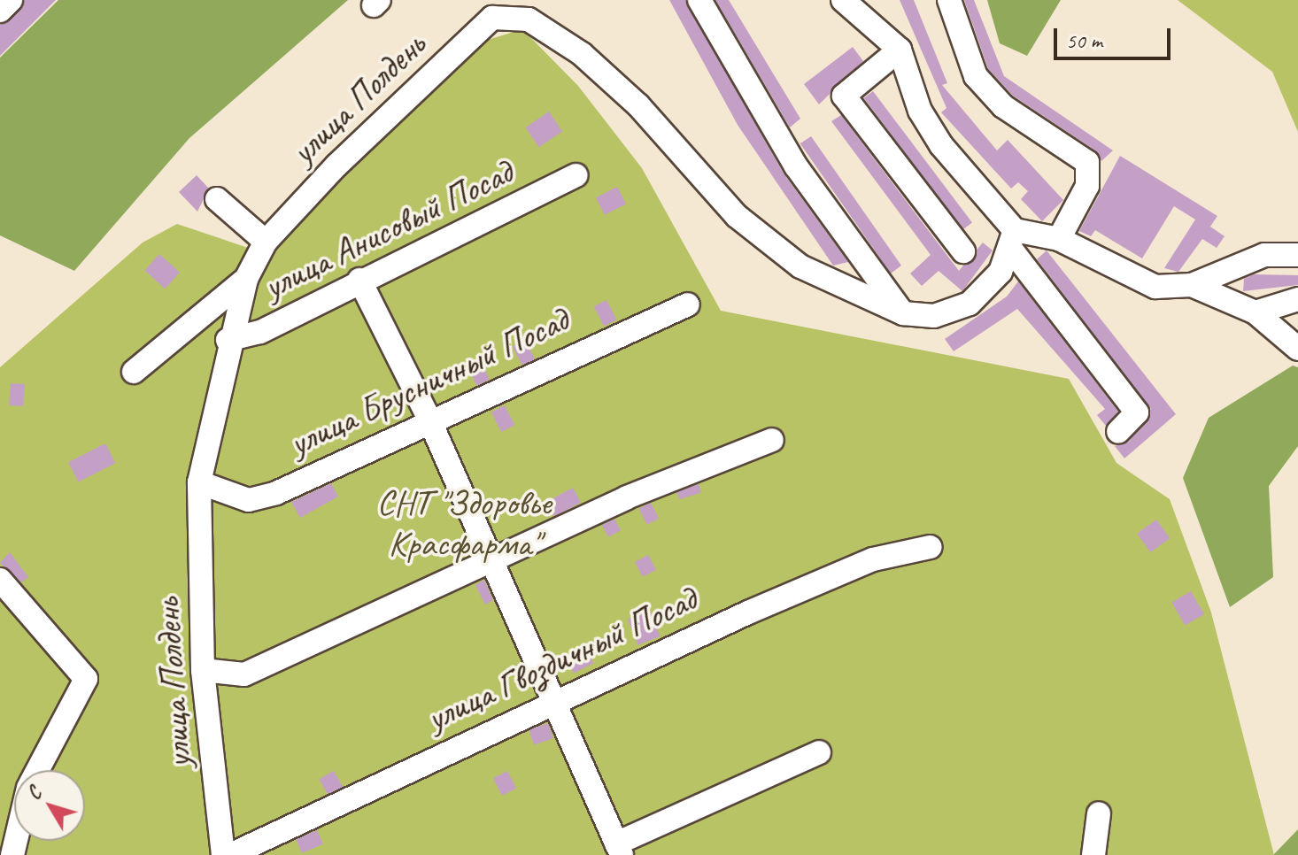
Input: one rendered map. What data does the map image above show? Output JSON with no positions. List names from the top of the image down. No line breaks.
{"streets":{"street":["улица Полдень","улица Анисовый Посад","улица Брусничный Посад","улица Гвоздичный Посад"]},"crossings":[["улица Полдень","улица Анисовый Посад"],["улица Полдень","улица Брусничный Посад"]],"parks":["СНТ \"Здоровье Красфарма\""],"scale_bar":"50 m","north":"top left"}
